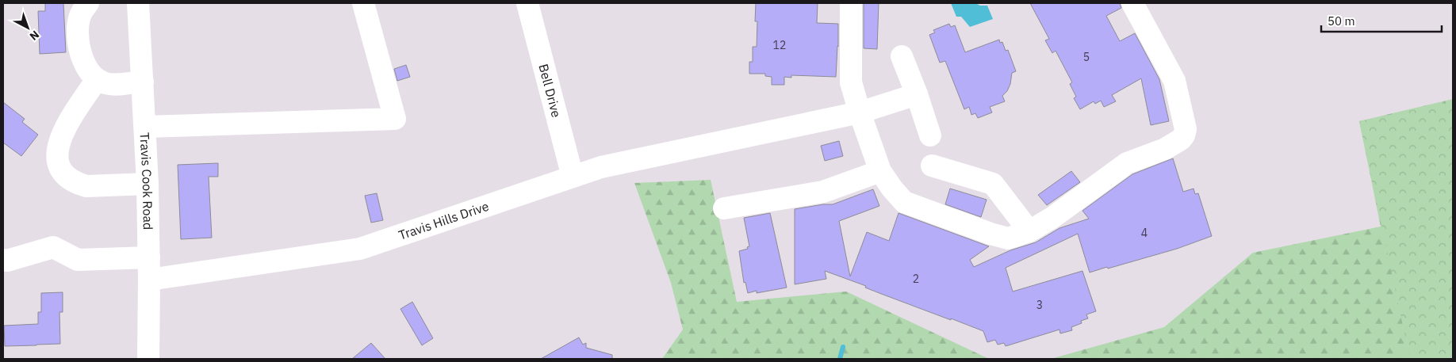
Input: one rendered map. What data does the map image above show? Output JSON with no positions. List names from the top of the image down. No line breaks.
{"streets":{"street":["Bell Drive","Travis Cook Road","Travis Hills Drive"]},"crossings":[["Bell Drive","Travis Hills Drive"],["Travis Cook Road","Travis Hills Drive"]],"house_numbers":["12","5","4","2","3"],"scale_bar":"50 m","north":"bottom right"}
